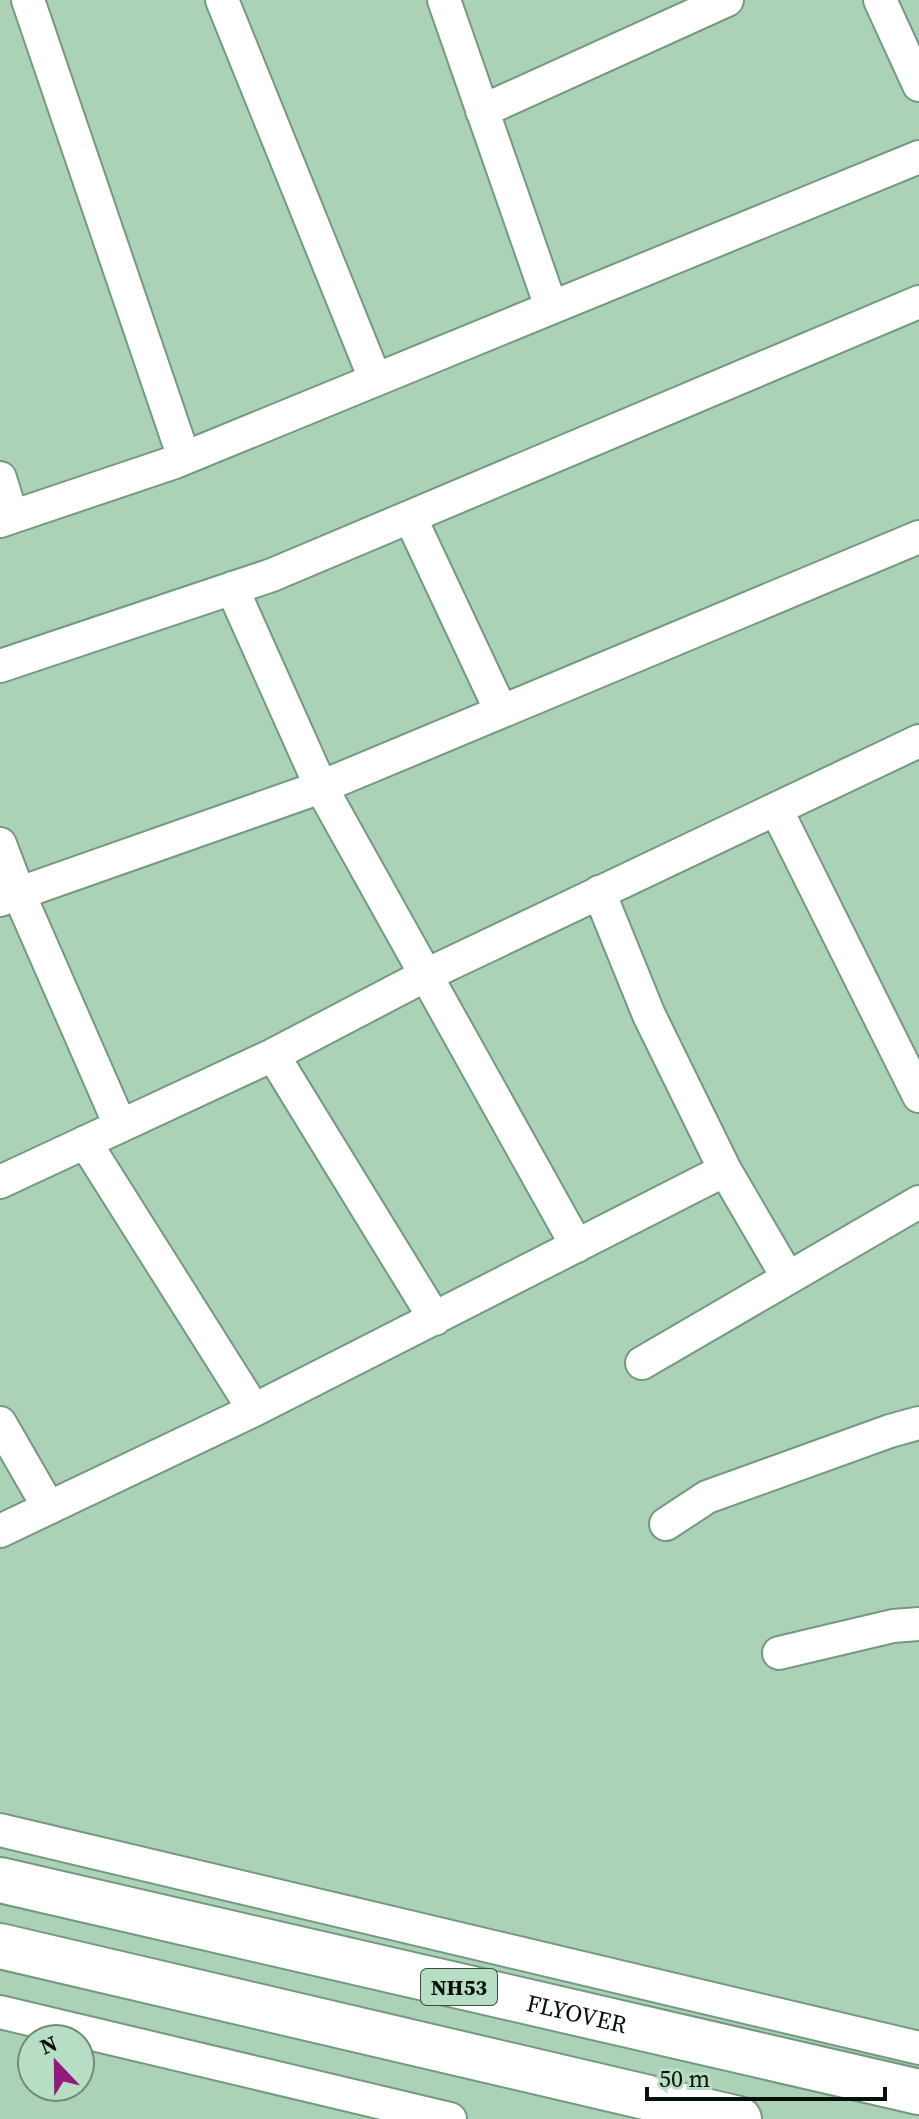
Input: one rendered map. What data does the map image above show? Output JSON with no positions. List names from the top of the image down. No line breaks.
{"streets":{"highway":["NH53","FLYOVER"]},"scale_bar":"50 m","north":"top"}
